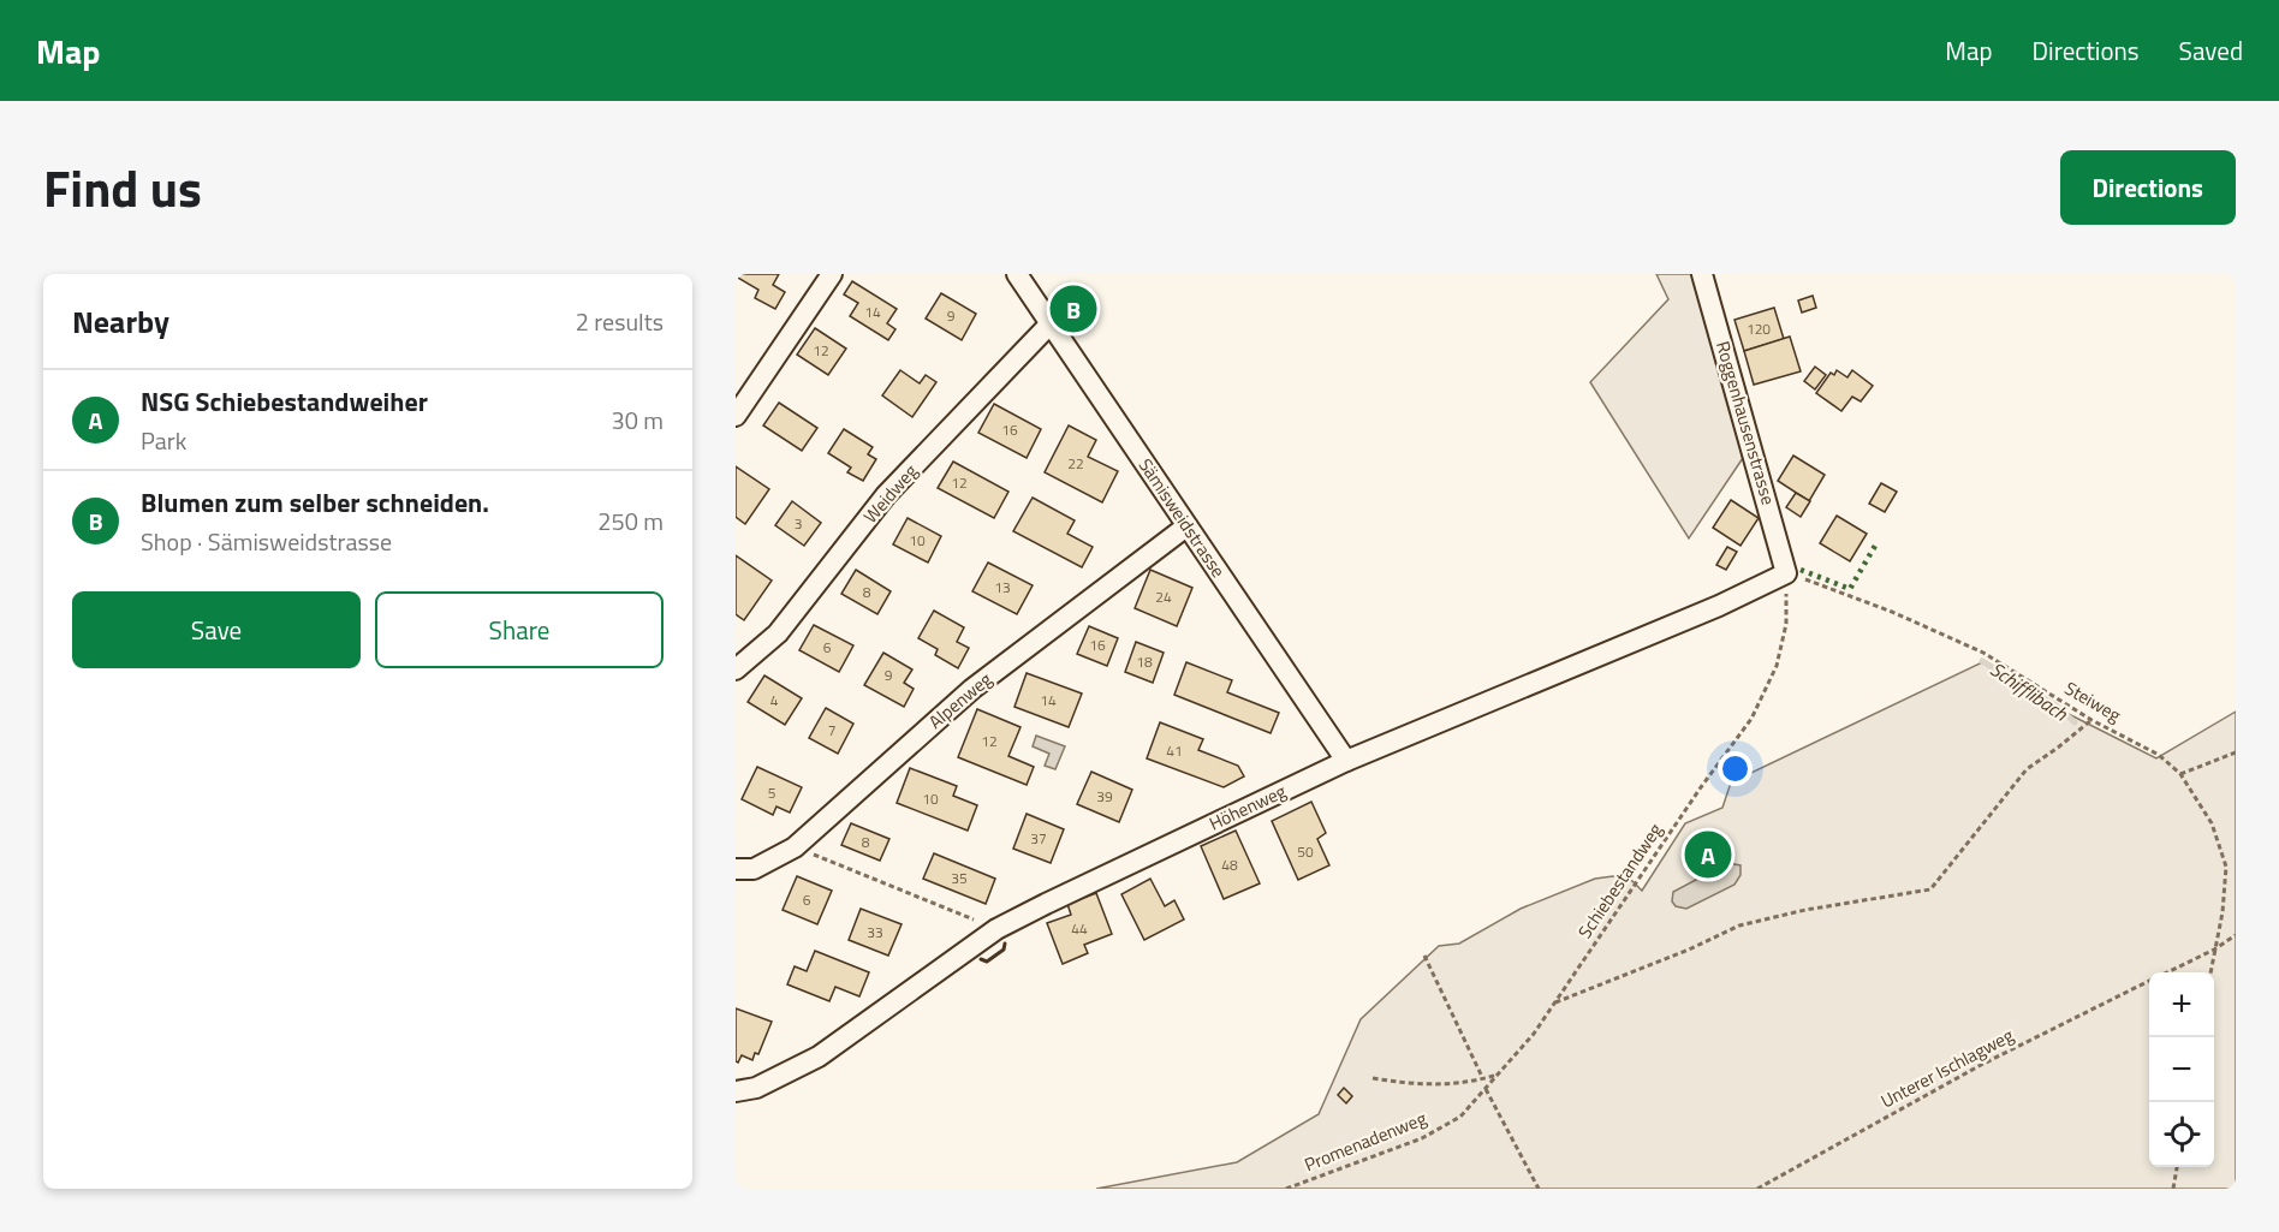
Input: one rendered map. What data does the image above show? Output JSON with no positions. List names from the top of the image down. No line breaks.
{"streets":{"street":["Roggenhausenstrasse","Weidweg","Sämisweidstrasse","Alpenweg","Höhenweg"],"path":["Steiweg","Schiebestandweg","Unterer Ischlagweg","Promenadenweg"]},"crossings":[["Roggenhausenstrasse","Steiweg"],["Roggenhausenstrasse","Höhenweg"],["Roggenhausenstrasse","Schiebestandweg"],["Weidweg","Sämisweidstrasse"],["Sämisweidstrasse","Alpenweg"],["Sämisweidstrasse","Höhenweg"],["Steiweg","Höhenweg"],["Steiweg","Schiebestandweg"],["Steiweg","Unterer Ischlagweg"],["Höhenweg","Schiebestandweg"],["Schiebestandweg","Promenadenweg"]],"water":["Schifflibach"],"house_numbers":["14","9","120","12","16","22","12","3","10","13","8","24","16","6","18","9","4","14","7","12","41","5","39","10","37","8","50","48","35","6","44","33"],"page":{"header":"Map","nav":["Map","Directions","Saved"],"title":"Find us","buttons":["Directions",["Save","Share"]],"heading":["Nearby","2 results"],"pins":["B","A"],"list":[{"mark":"A","name":"NSG Schiebestandweiher","note":"Park","value":"30 m"},{"mark":"B","name":"Blumen zum selber schneiden.","note":"Shop · Sämisweidstrasse","value":"250 m"}],"map_buttons":["+","−"]}}
